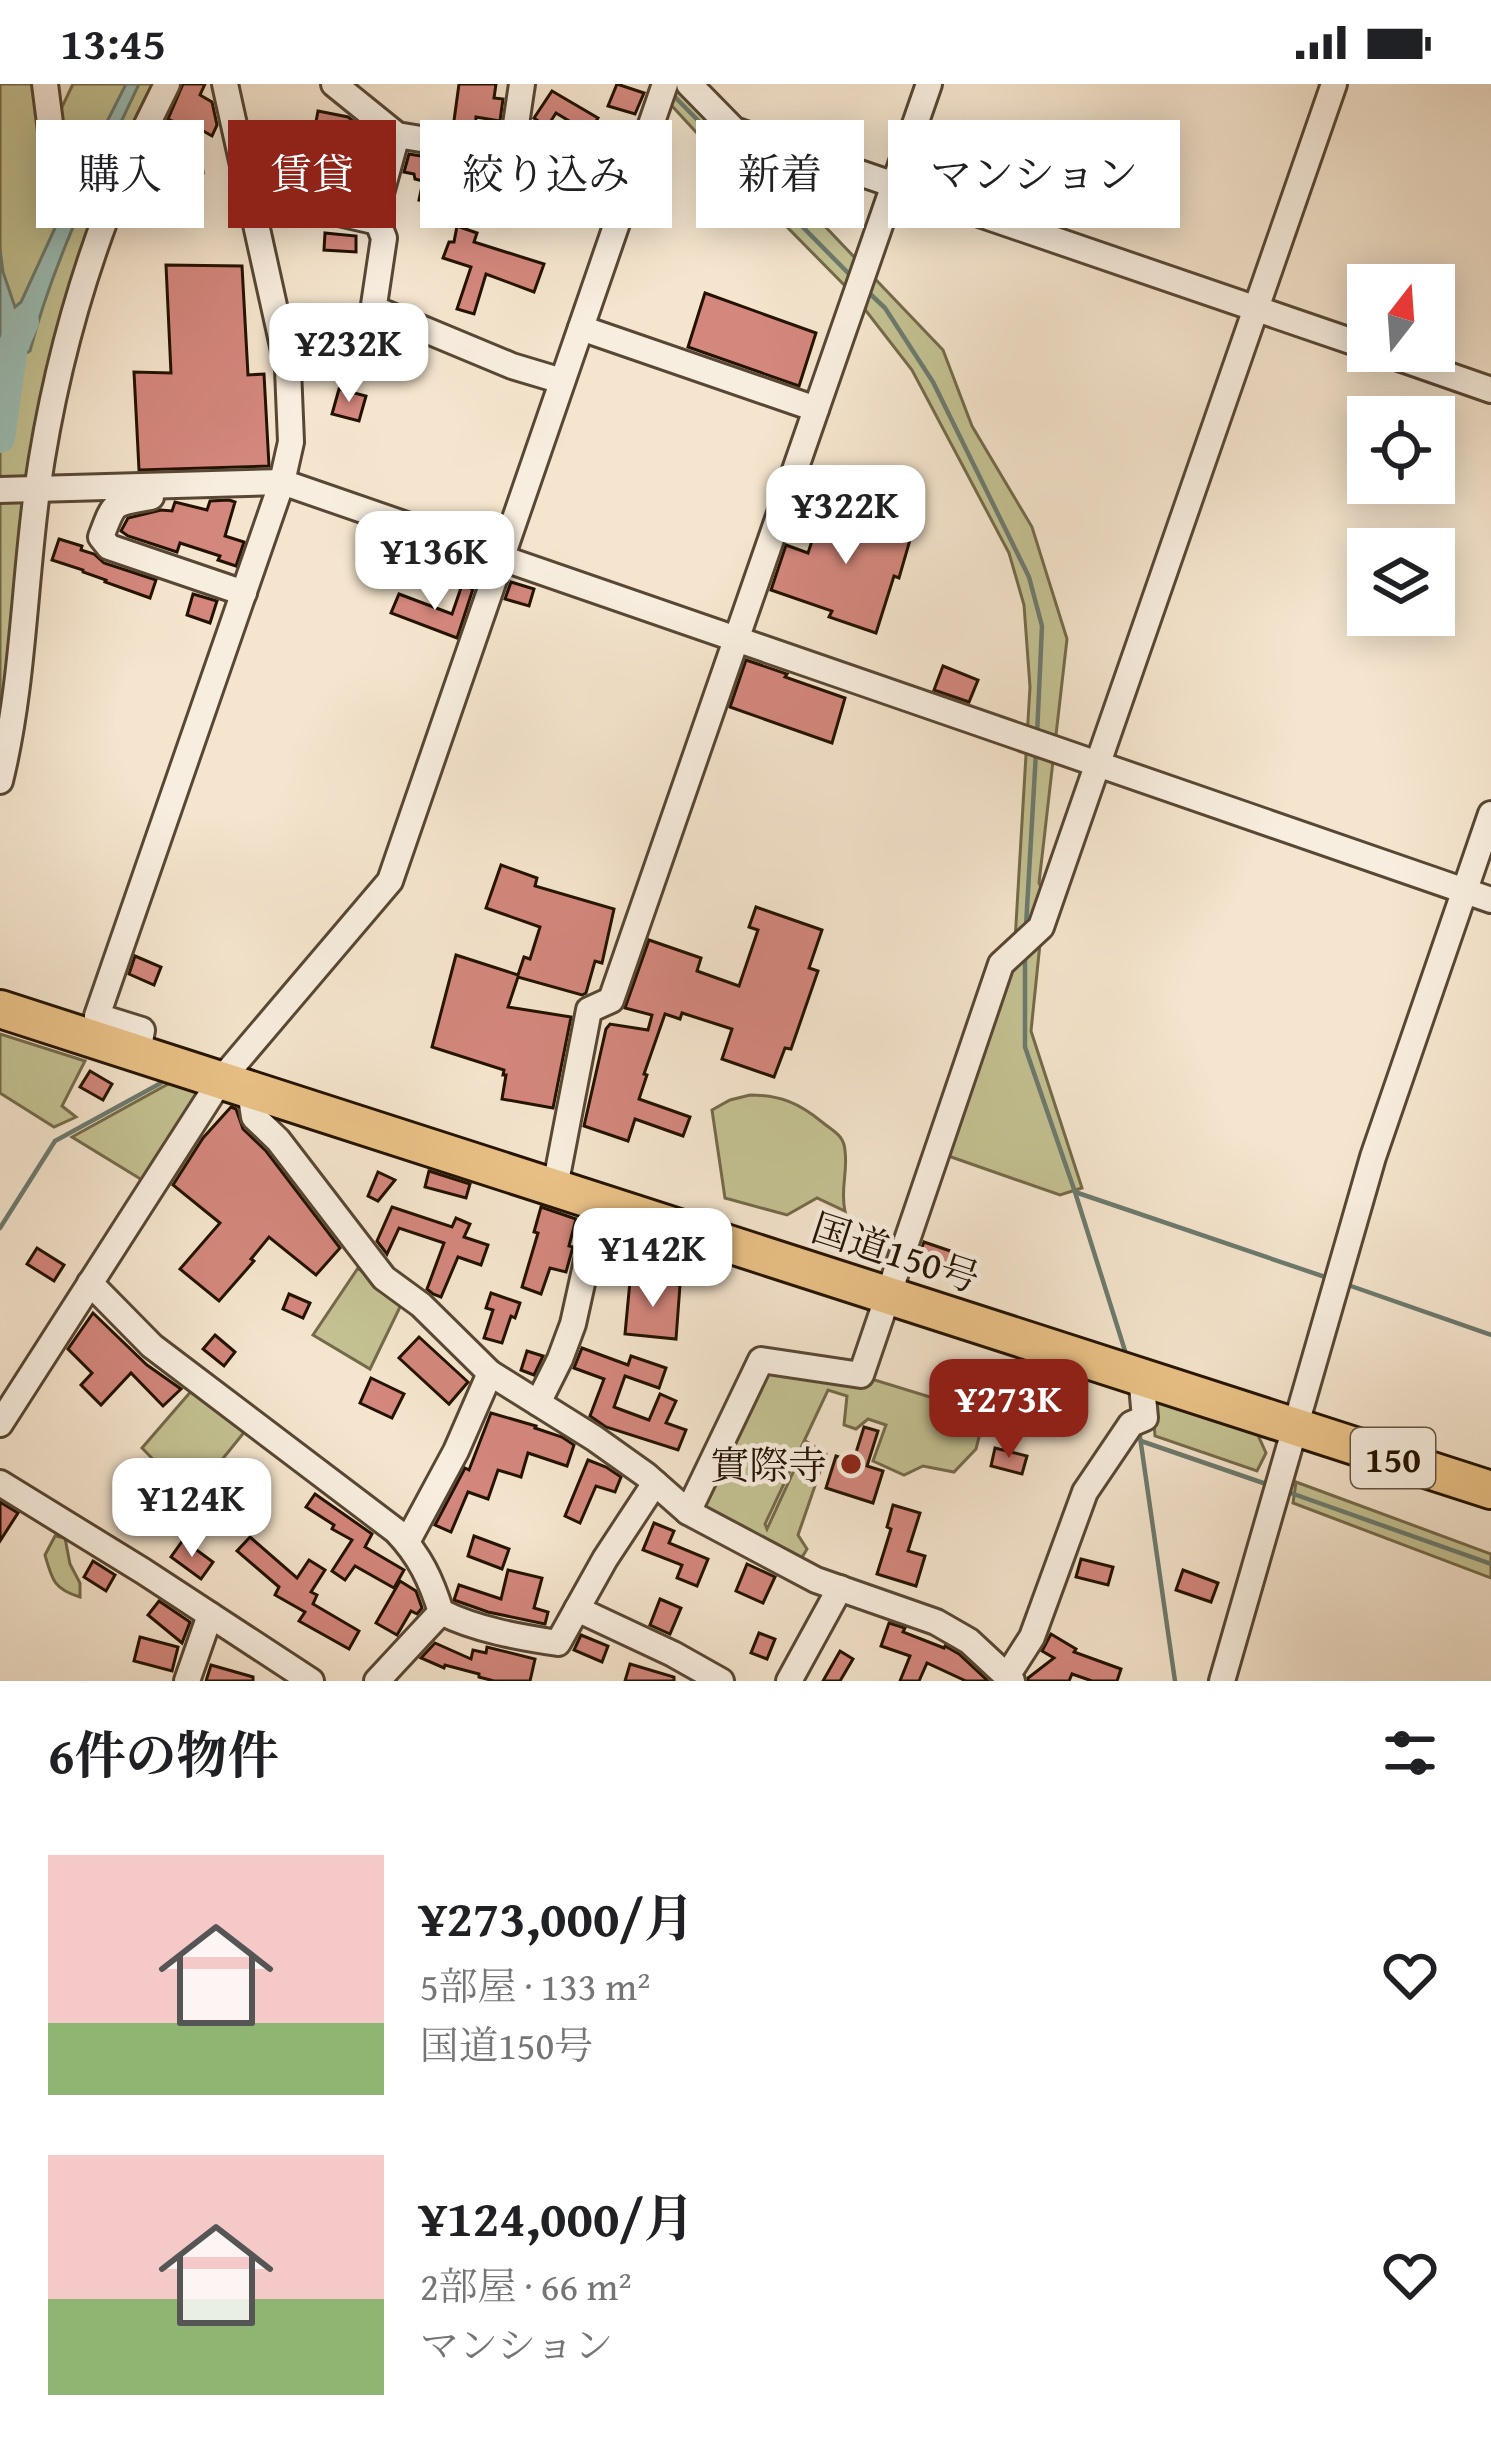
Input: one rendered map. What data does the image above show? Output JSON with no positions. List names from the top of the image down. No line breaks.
{"streets":{"highway":["国道150号","150"]},"places":["實際寺"],"north":"top","page":{"status":"13:45","chip":["購入","賃貸","絞り込み","新着","マンション"],"price":["¥232K","¥322K","¥136K","¥142K","¥273K","¥124K"],"heading":"6件の物件","list":[{"name":"¥273,000/月","note":"5部屋 · 133 m² · 国道150号"},{"name":"¥124,000/月","note":"2部屋 · 66 m² · マンション"}]}}
